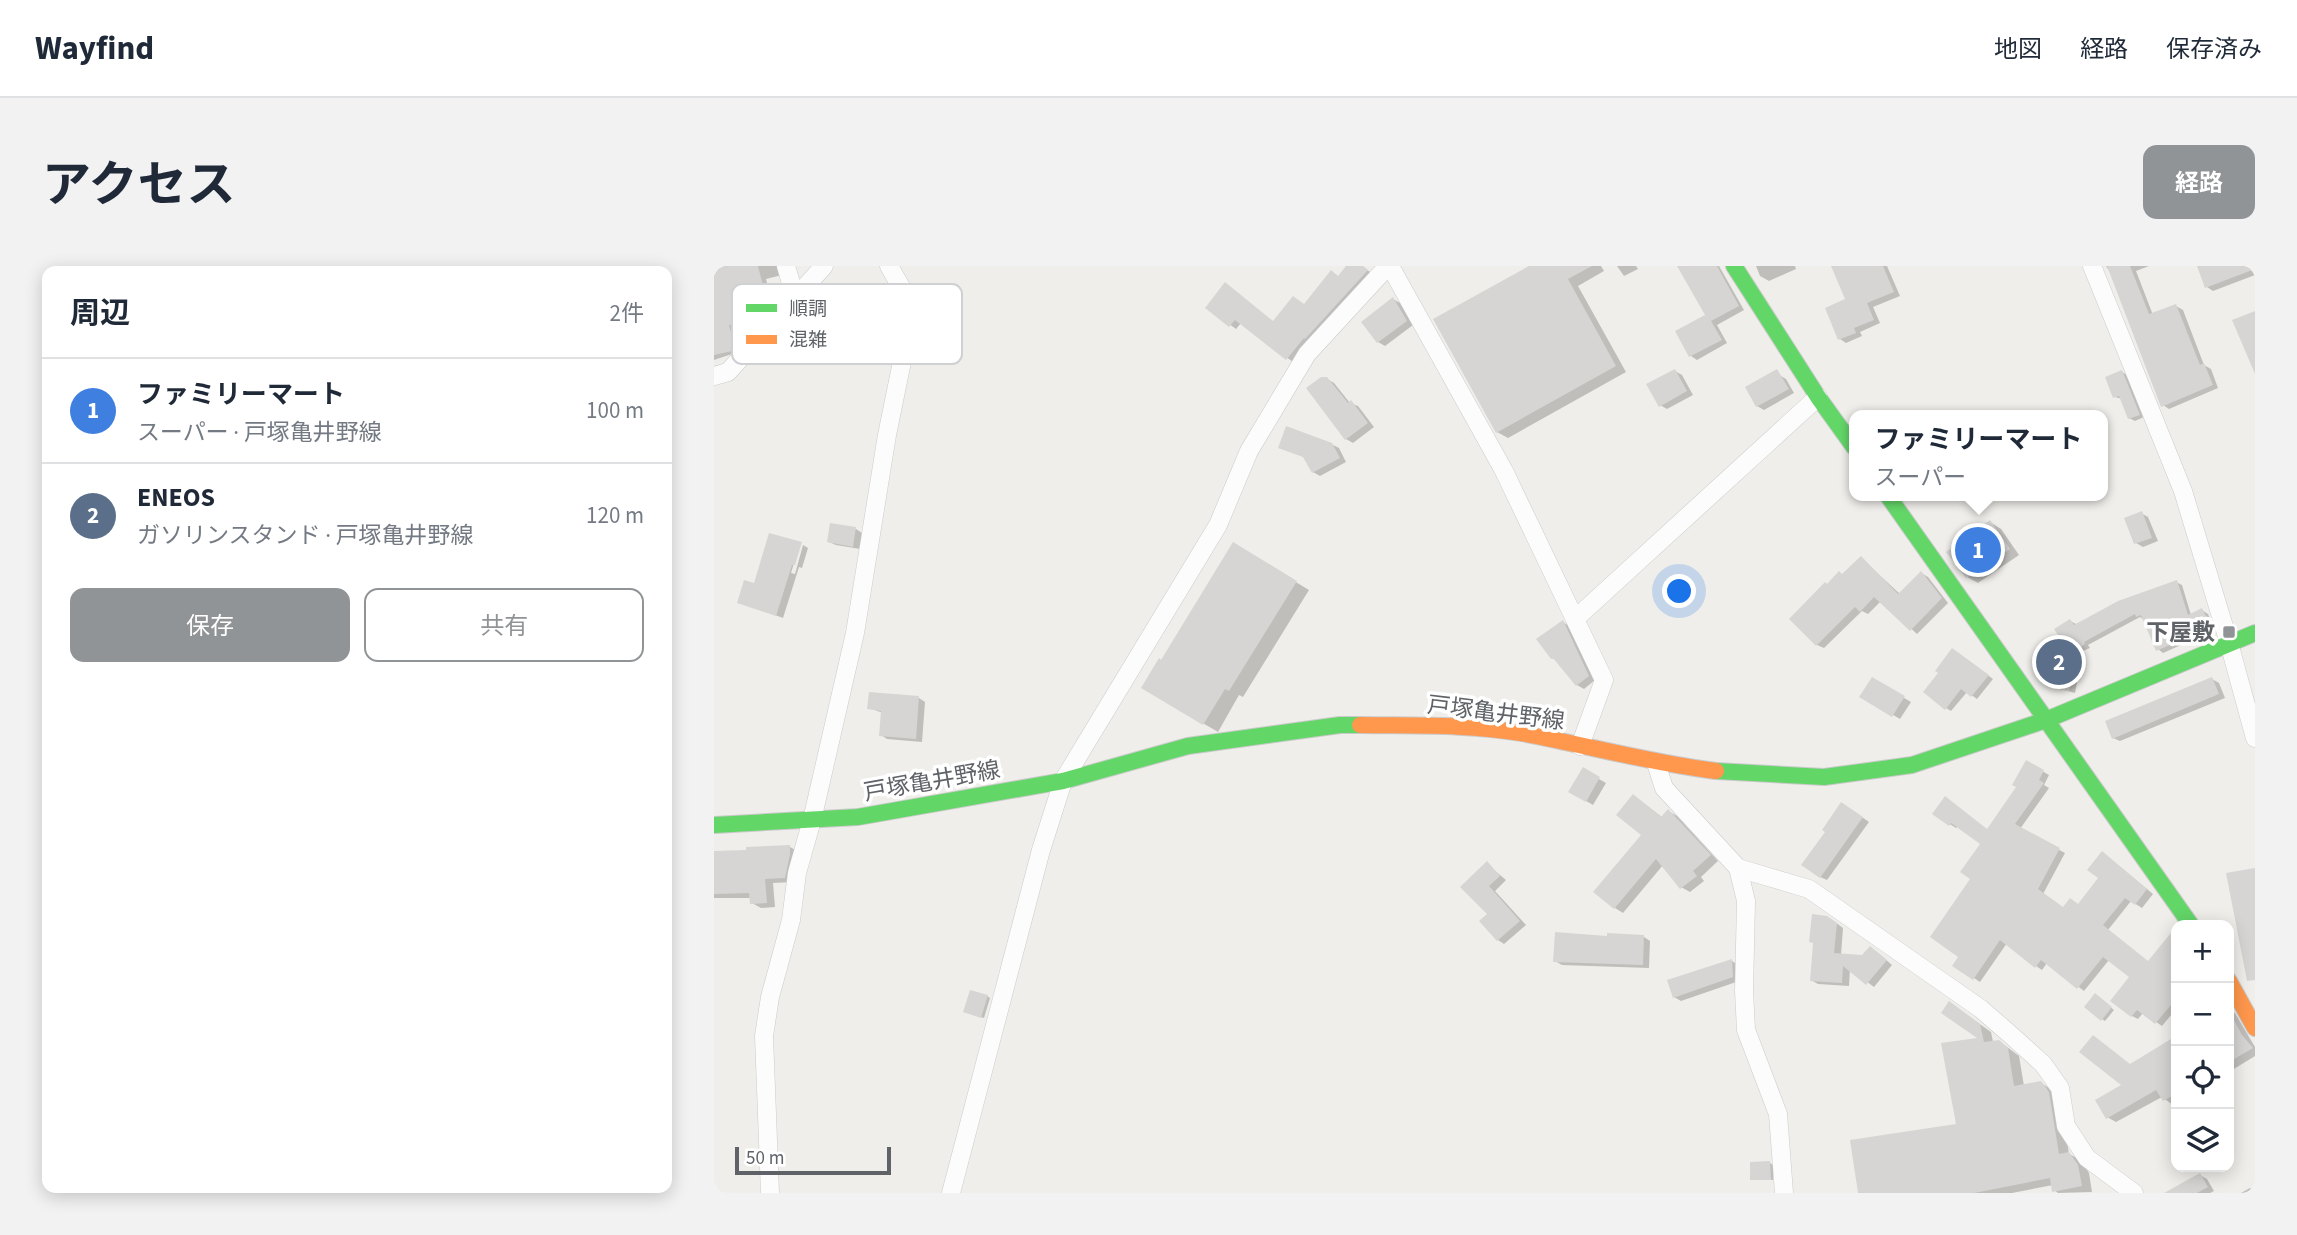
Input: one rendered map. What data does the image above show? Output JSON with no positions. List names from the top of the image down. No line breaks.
{"streets":{"main road":["戸塚亀井野線"]},"places":{"transit":["下屋敷"]},"legend":["順調","混雑"],"scale_bar":"50 m","page":{"header":"Wayfind","nav":["地図","経路","保存済み"],"title":"アクセス","buttons":["経路",["保存","共有"]],"heading":["周辺","2件"],"list":[{"mark":"1","name":"ファミリーマート","note":"スーパー · 戸塚亀井野線","value":"100 m"},{"mark":"2","name":"ENEOS","note":"ガソリンスタンド · 戸塚亀井野線","value":"120 m"}],"popup":["ファミリーマート","スーパー"],"pins":["1","2"],"map_buttons":["+","−"],"scale":"50 m"}}
